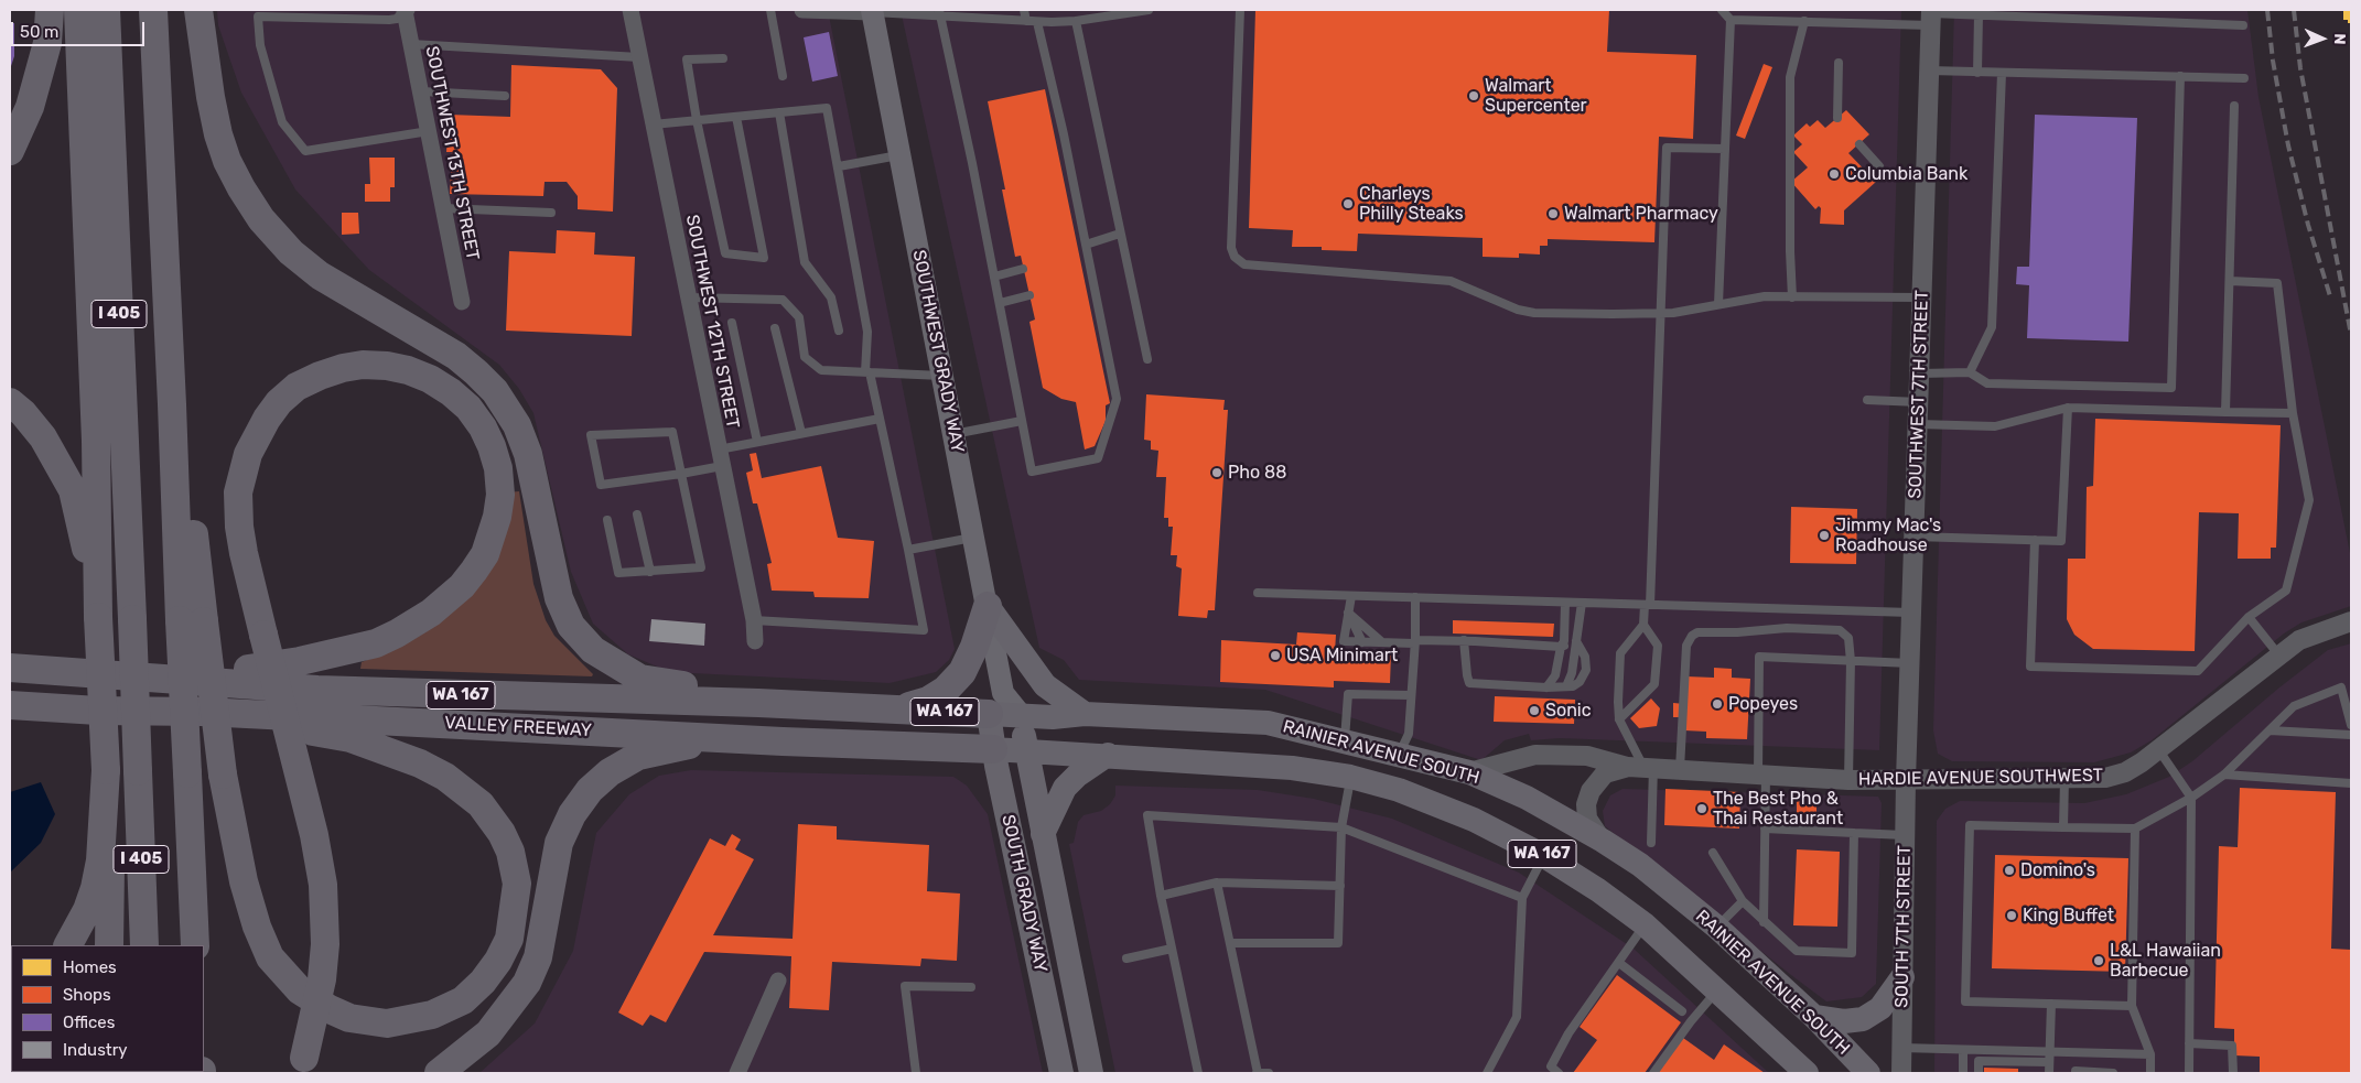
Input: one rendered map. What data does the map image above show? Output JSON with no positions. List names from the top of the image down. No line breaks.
{"streets":{"highway":["I 405","WA 167","VALLEY FREEWAY"],"main road":["SOUTHWEST GRADY WAY","RAINIER AVENUE SOUTH","SOUTH GRADY WAY"],"street":["SOUTHWEST 13TH STREET","SOUTHWEST 12TH STREET","SOUTHWEST 7TH STREET","HARDIE AVENUE SOUTHWEST","SOUTH 7TH STREET"]},"crossings":[["SOUTHWEST GRADY WAY","VALLEY FREEWAY"],["SOUTHWEST GRADY WAY","RAINIER AVENUE SOUTH"],["SOUTHWEST GRADY WAY","SOUTH GRADY WAY"],["SOUTHWEST 7TH STREET","HARDIE AVENUE SOUTHWEST"],["SOUTHWEST 7TH STREET","SOUTH 7TH STREET"],["VALLEY FREEWAY","RAINIER AVENUE SOUTH"],["VALLEY FREEWAY","SOUTH GRADY WAY"],["RAINIER AVENUE SOUTH","HARDIE AVENUE SOUTHWEST"],["RAINIER AVENUE SOUTH","SOUTH GRADY WAY"],["HARDIE AVENUE SOUTHWEST","SOUTH 7TH STREET"]],"places":["Walmart Supercenter","Columbia Bank","Charleys Philly Steaks","Walmart Pharmacy","Pho 88","Jimmy Mac's Roadhouse","USA Minimart","Popeyes","Sonic","The Best Pho & Thai Restaurant","Domino's","King Buffet","L&L Hawaiian Barbecue"],"legend":["Homes","Shops","Offices","Industry"],"scale_bar":"50 m","north":"right"}
